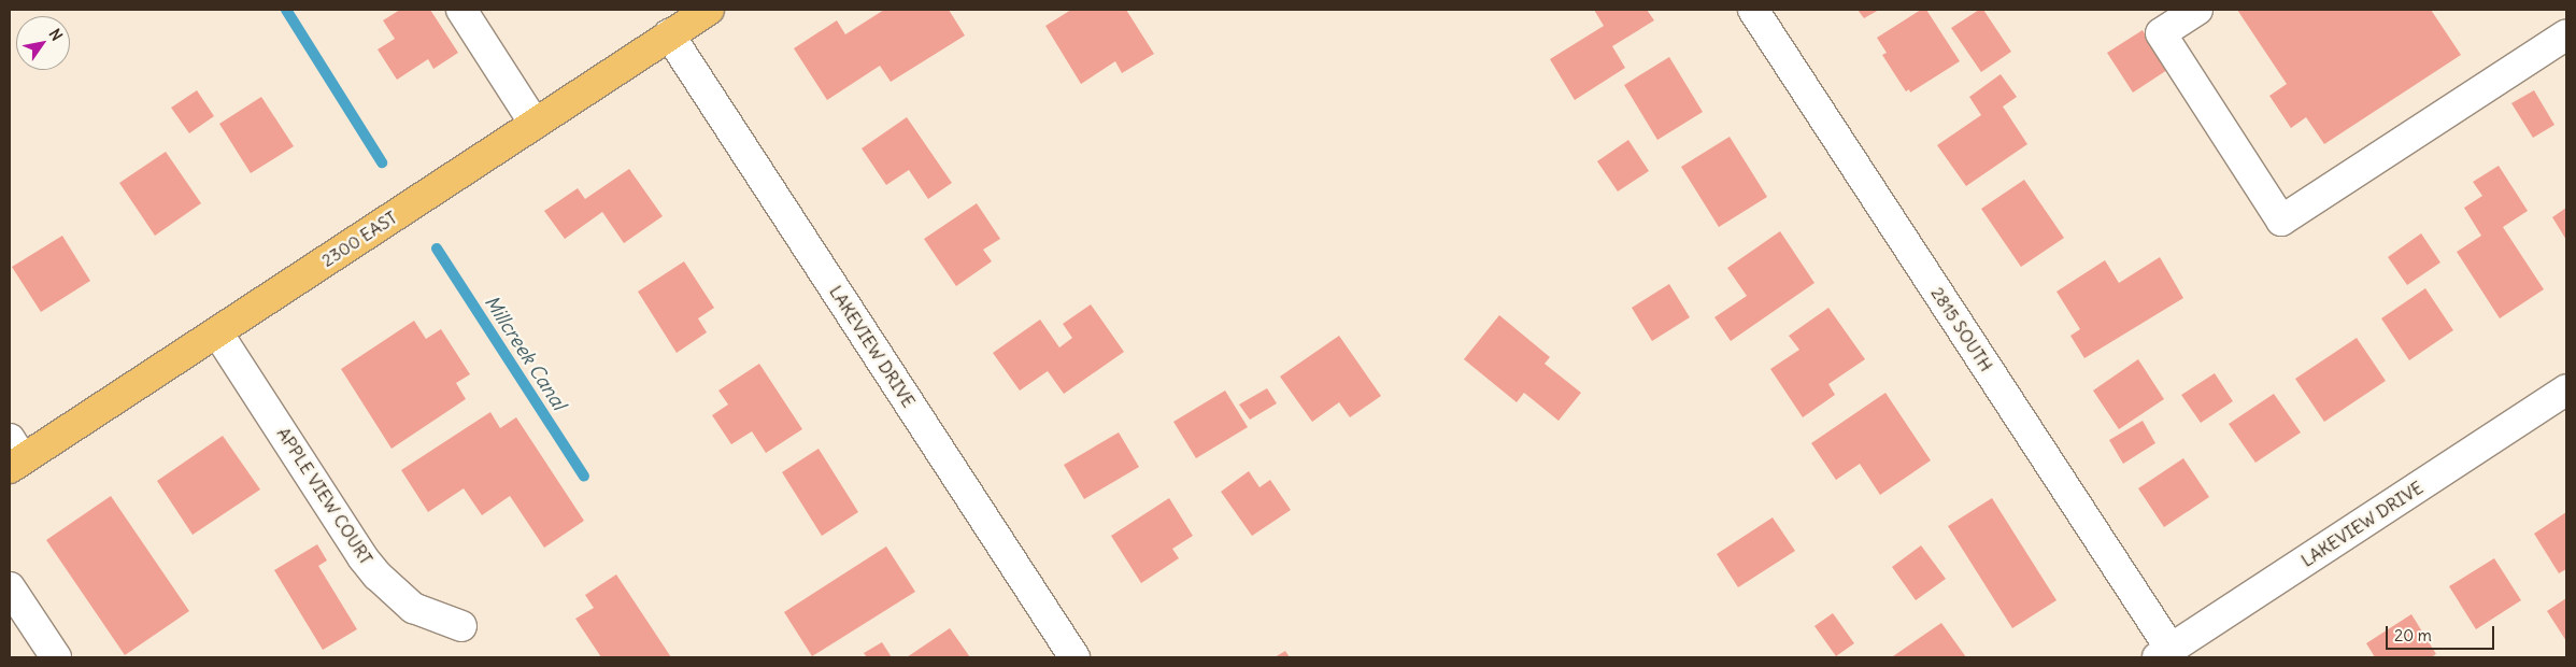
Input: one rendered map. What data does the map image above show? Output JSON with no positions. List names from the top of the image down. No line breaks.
{"streets":{"main road":["2300 EAST"],"street":["2815 SOUTH","LAKEVIEW DRIVE","APPLE VIEW COURT"]},"crossings":[["2300 EAST","LAKEVIEW DRIVE"],["2300 EAST","APPLE VIEW COURT"],["2815 SOUTH","LAKEVIEW DRIVE"]],"water":["Millcreek Canal"],"scale_bar":"20 m","north":"top right"}
